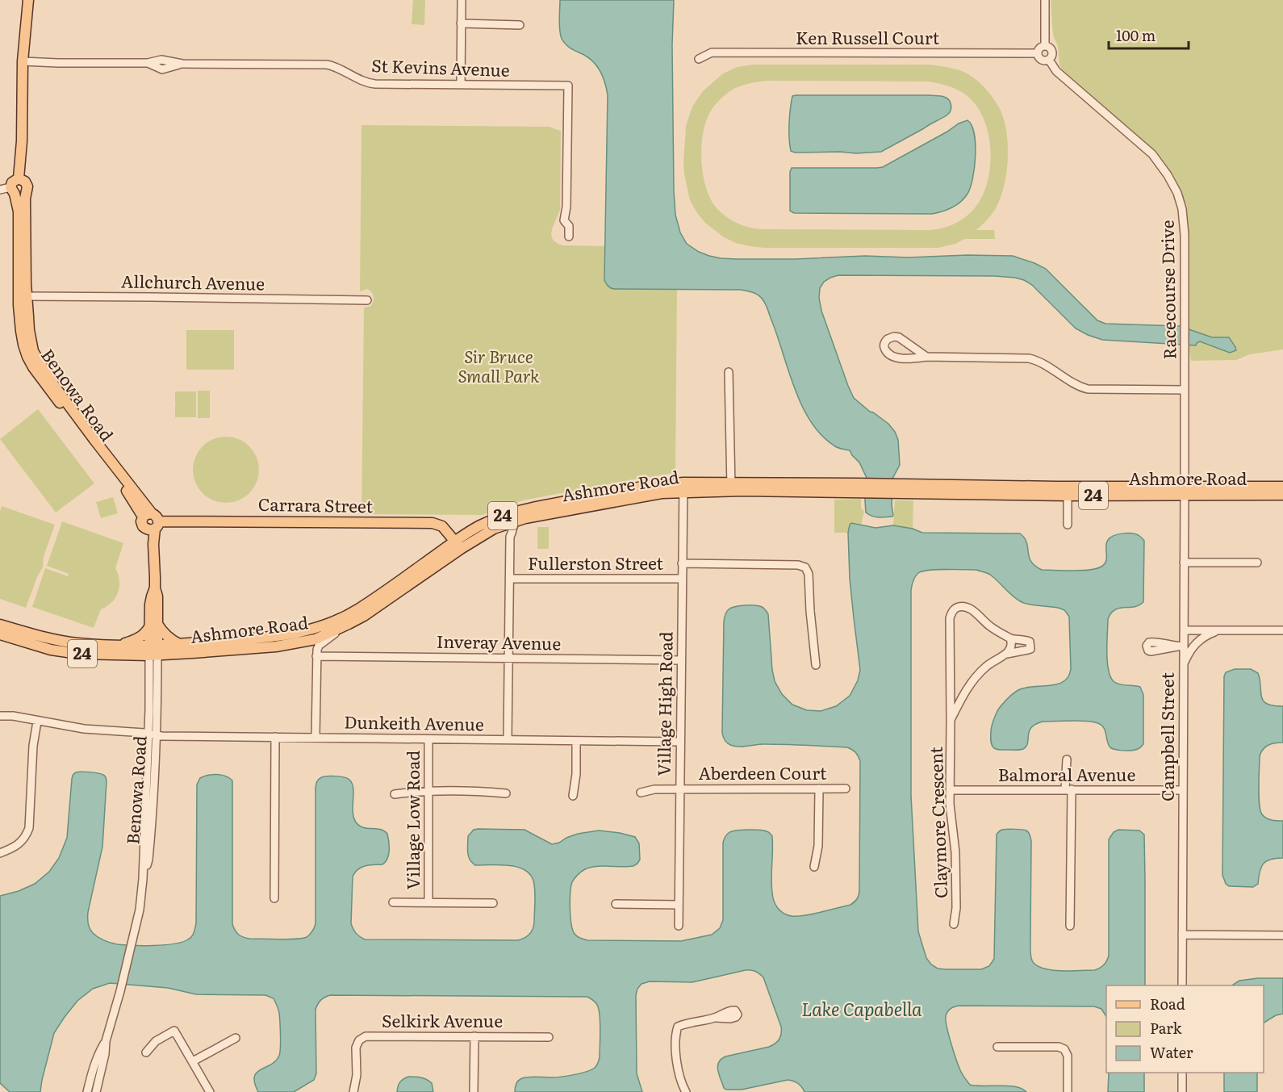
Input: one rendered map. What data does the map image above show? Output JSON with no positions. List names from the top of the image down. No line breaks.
{"streets":{"main road":["Benowa Road","Ashmore Road","24","Carrara Street"],"street":["Ken Russell Court","St Kevins Avenue","Allchurch Avenue","Racecourse Drive","Fullerston Street","Inveray Avenue","Village High Road","Dunkeith Avenue","Campbell Street","Aberdeen Court","Balmoral Avenue","Village Low Road","Claymore Crescent","Selkirk Avenue"]},"crossings":[["Ken Russell Court","Racecourse Drive"],["Allchurch Avenue","Benowa Road"],["Racecourse Drive","Ashmore Road"],["Racecourse Drive","Campbell Street"],["Benowa Road","Ashmore Road"],["Benowa Road","Carrara Street"],["Benowa Road","Dunkeith Avenue"],["Ashmore Road","Carrara Street"],["Ashmore Road","Village High Road"],["Ashmore Road","Campbell Street"],["Fullerston Street","Village High Road"],["Inveray Avenue","Village High Road"],["Village High Road","Dunkeith Avenue"],["Village High Road","Aberdeen Court"],["Dunkeith Avenue","Village Low Road"],["Campbell Street","Balmoral Avenue"],["Balmoral Avenue","Claymore Crescent"]],"water":["Lake Capabella"],"parks":["Sir Bruce Small Park"],"legend":["Road","Park","Water"],"scale_bar":"100 m"}
